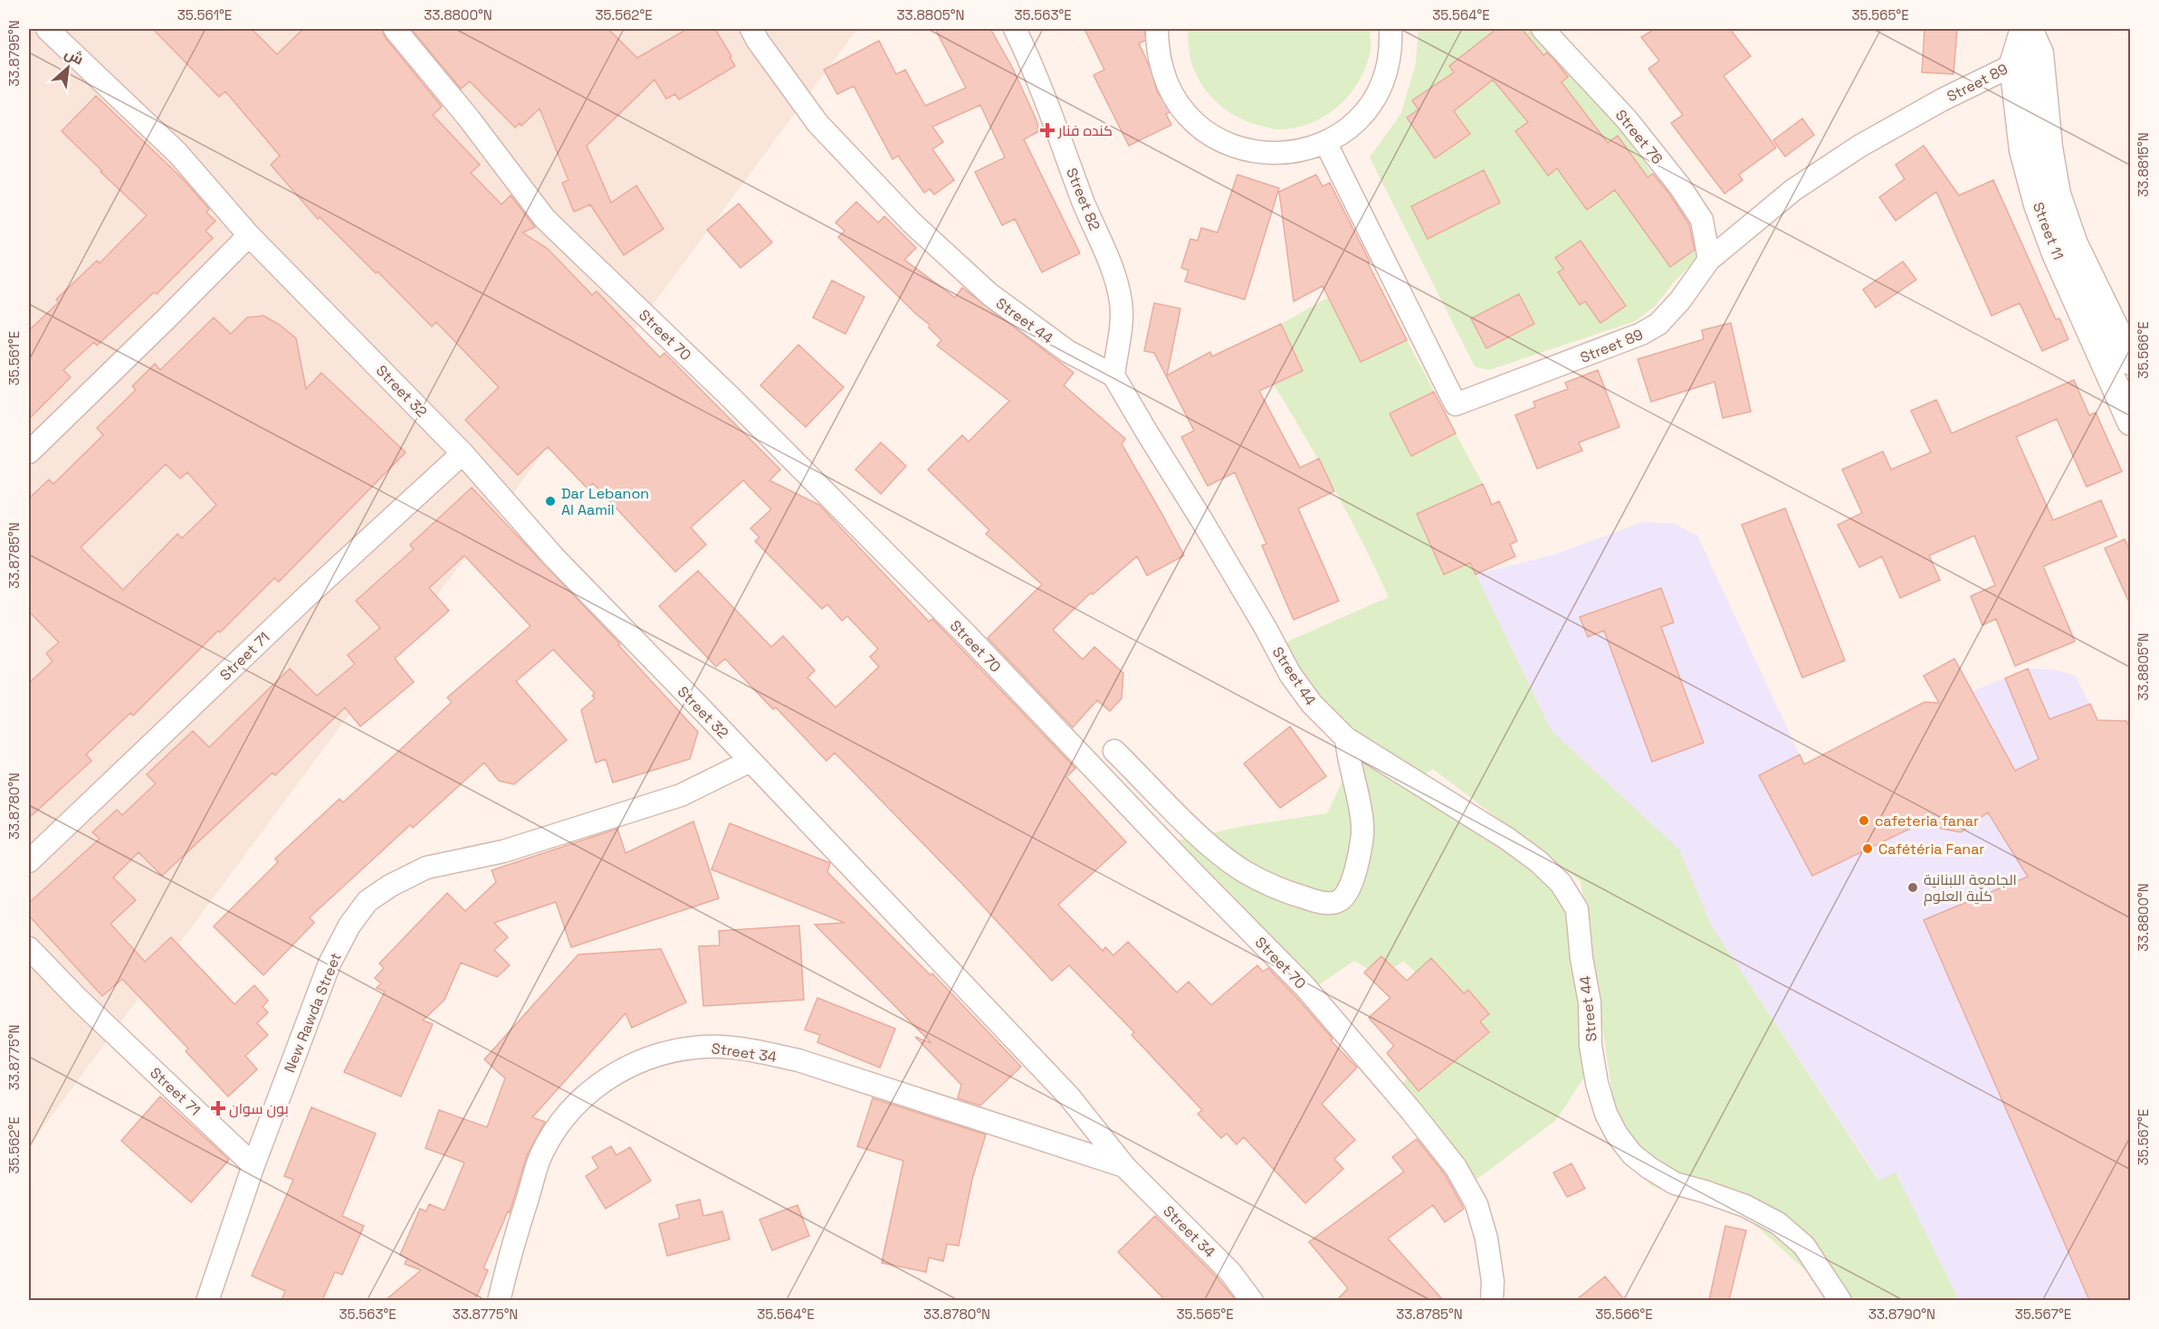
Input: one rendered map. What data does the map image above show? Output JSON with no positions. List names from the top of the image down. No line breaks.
{"streets":{"street":["Street 89","Street 76","Street 82","Street 11","Street 44","Street 70","Street 32","Street 71","New Rawda Street","Street 34"]},"crossings":[["Street 89","Street 76"],["Street 89","Street 11"],["Street 82","Street 44"],["Street 32","Street 71"],["Street 32","New Rawda Street"],["Street 32","Street 34"],["Street 71","New Rawda Street"],["New Rawda Street","Street 34"]],"places":{"health":["كنده فنار","بون سوان"],"other":["Dar Lebanon Al Aamil","cafeteria fanar","Cafétéria Fanar","الجامعة اللبنانية كلّية العلوم"]},"north":"top right","coordinates":["35.561°E","33.8800°N","35.562°E","33.8805°N","35.563°E","35.564°E","35.565°E","33.8795°N","33.8815°N","35.566°E","33.8785°N","33.8780°N","33.8775°N","35.567°E","33.8790°N"]}
